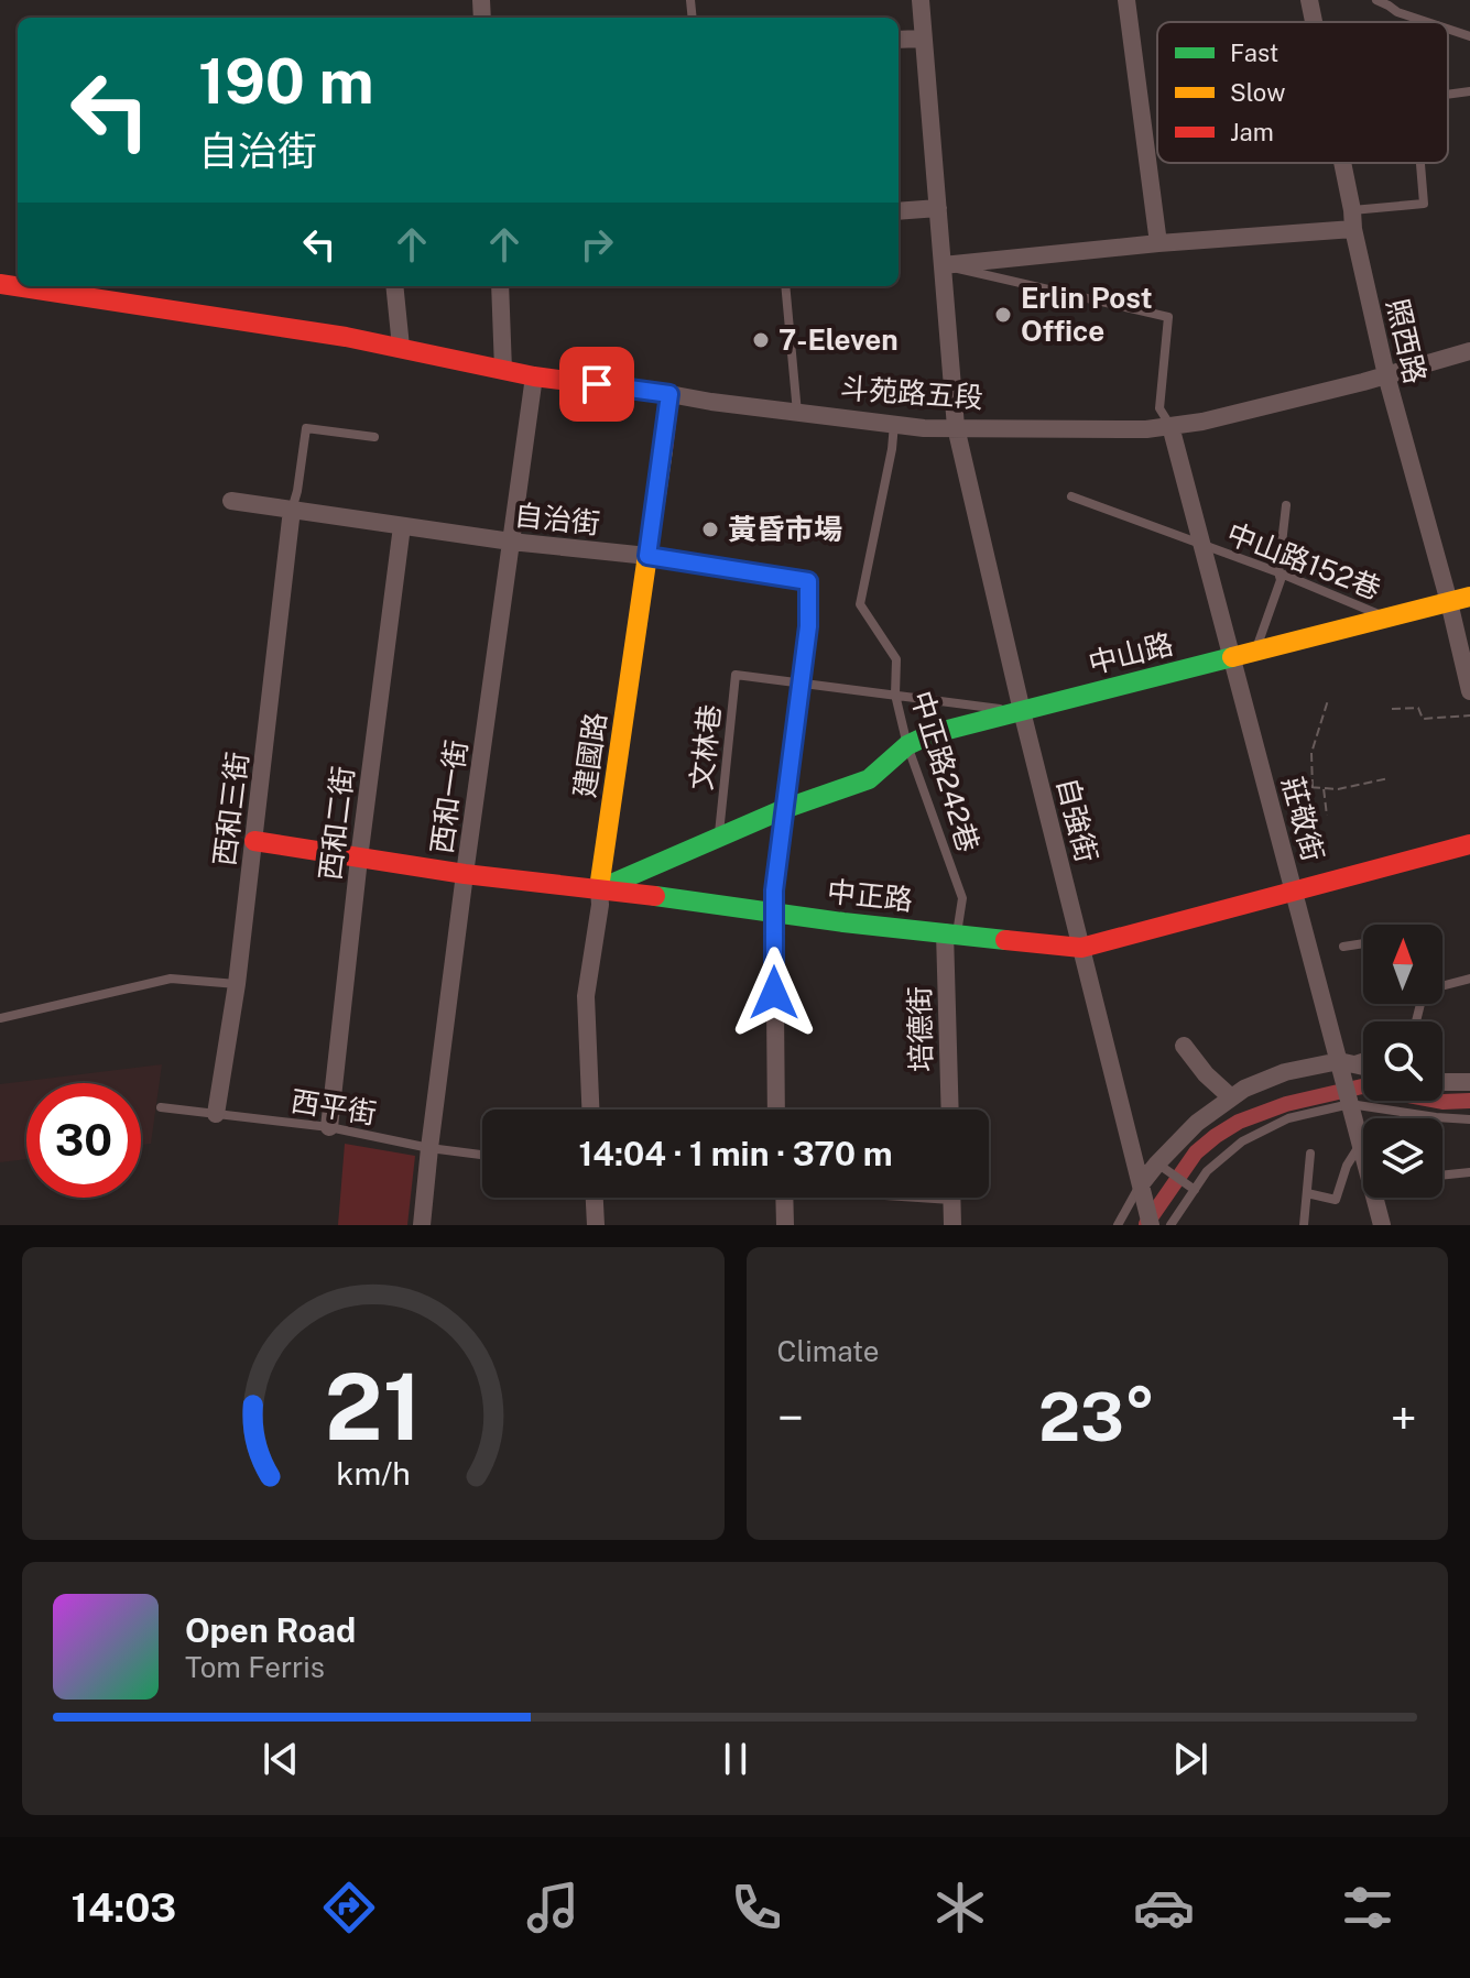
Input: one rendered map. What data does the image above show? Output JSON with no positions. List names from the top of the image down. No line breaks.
{"streets":{"main road":["斗苑路五段","中山路","建國路","中正路"],"street":["照西路","自治街","西和一街","西和三街","莊敬街","自強街","西和二街","培德街"],"lane":["中山路152巷","文林巷","中正路242巷","西平街"]},"crossings":[["照西路","斗苑路五段"],["照西路","中山路"],["斗苑路五段","建國路"],["斗苑路五段","中正路242巷"],["斗苑路五段","西和一街"],["斗苑路五段","莊敬街"],["斗苑路五段","自強街"],["自治街","中山路"],["自治街","文林巷"],["自治街","建國路"],["自治街","西和一街"],["自治街","西和三街"],["自治街","西和二街"],["自治街","中正路"],["中山路152巷","中山路"],["中山路152巷","莊敬街"],["中山路","文林巷"],["中山路","中正路242巷"],["中山路","莊敬街"],["中山路","自強街"],["建國路","中正路"],["中正路242巷","中正路"],["中正路242巷","培德街"],["西和一街","中正路"],["西和一街","西平街"],["西和三街","中正路"],["西和三街","西平街"],["莊敬街","中正路"],["自強街","中正路"],["西和二街","中正路"],["西和二街","西平街"],["中正路","培德街"]],"places":["Erlin Post Office","7-Eleven","黃昏市場"],"legend":["Fast","Slow","Jam"],"north":"top","page":{"turn":["190 m","自治街"],"limit":"30","trip":"14:04 · 1 min · 370 m","tile":"Climate","heat":["−","23°","+"],"song":["Open Road","Tom Ferris"],"tabs":"14:03","gauge":["21","km/h"]}}
